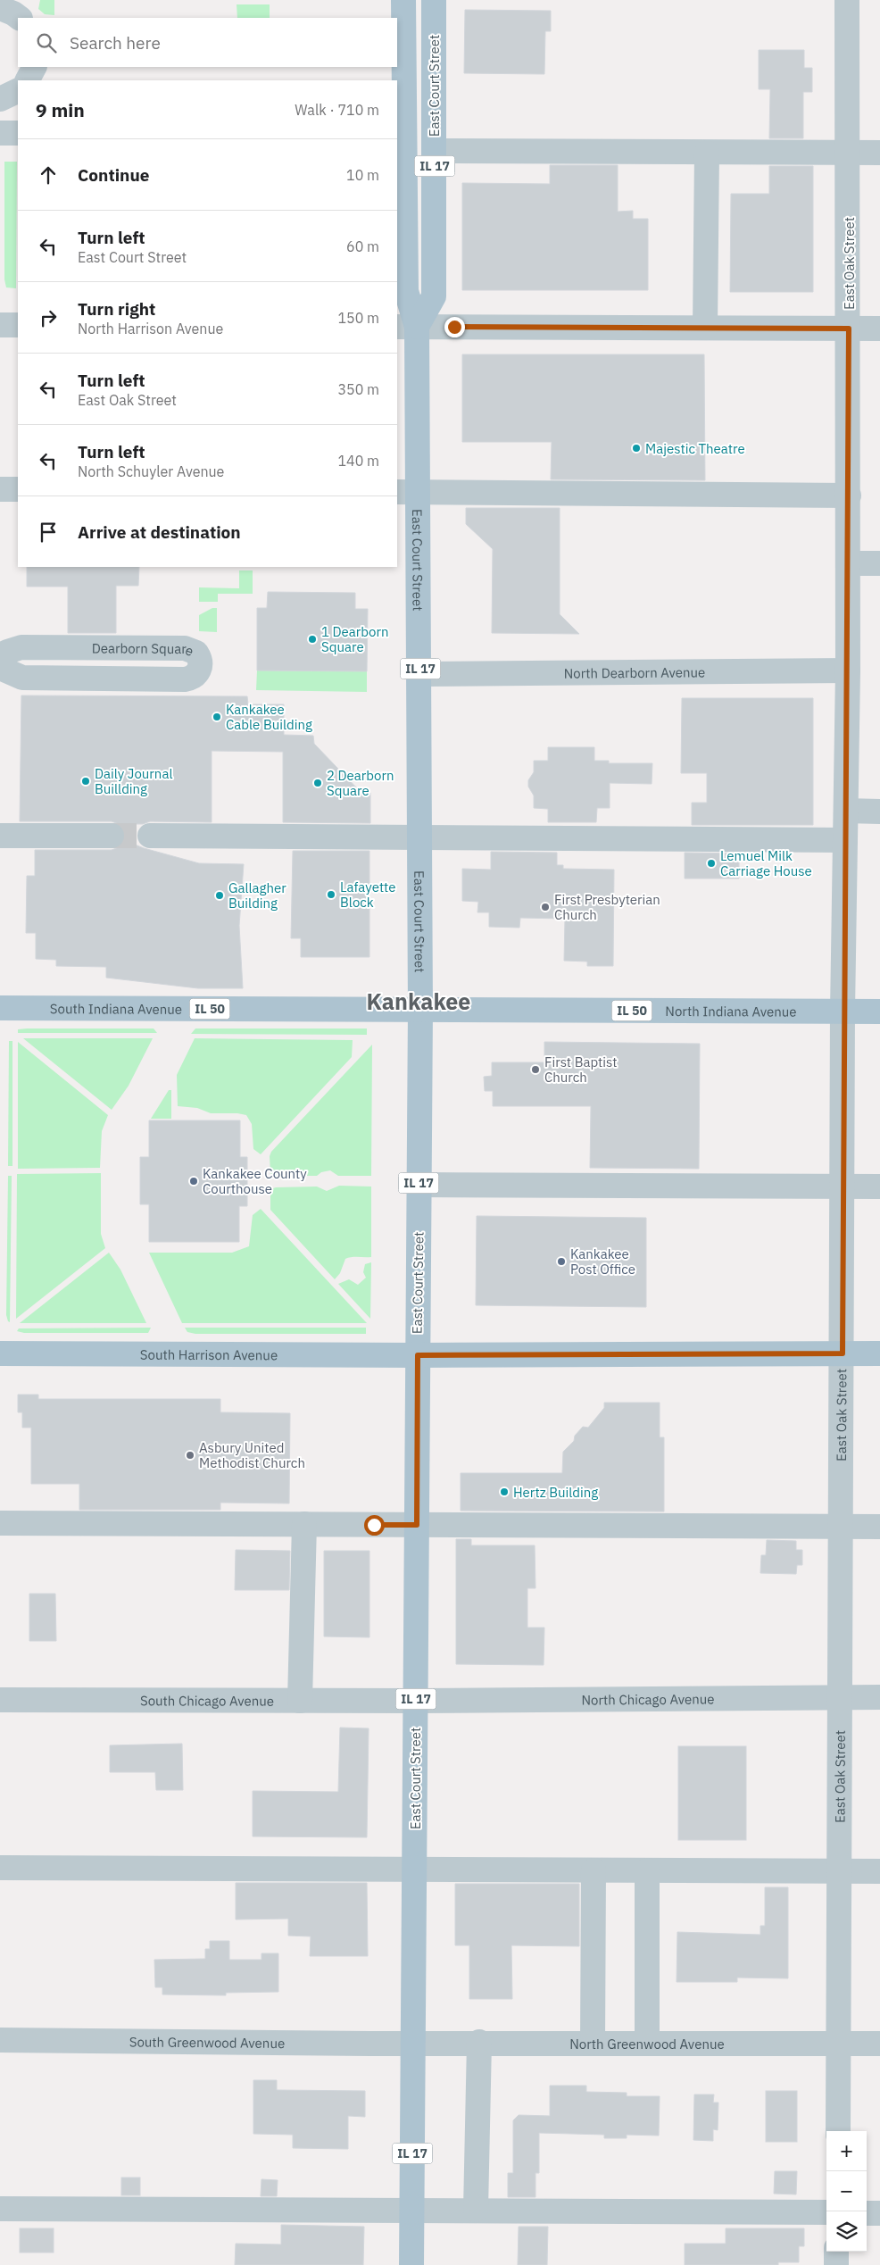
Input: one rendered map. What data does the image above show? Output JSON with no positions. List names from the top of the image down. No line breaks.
{"streets":{"main road":["East Court Street","IL 17","South Indiana Avenue","IL 50","North Indiana Avenue","South Harrison Avenue"],"street":["East Oak Street","Dearborn Square","North Dearborn Avenue","North Chicago Avenue","South Chicago Avenue","South Greenwood Avenue","North Greenwood Avenue"]},"crossings":[["East Court Street","North Dearborn Avenue"],["East Court Street","South Indiana Avenue"],["East Court Street","North Indiana Avenue"],["East Court Street","South Harrison Avenue"],["East Court Street","North Chicago Avenue"],["East Court Street","South Chicago Avenue"],["East Court Street","South Greenwood Avenue"],["East Court Street","North Greenwood Avenue"],["East Oak Street","North Dearborn Avenue"],["East Oak Street","North Indiana Avenue"],["East Oak Street","South Harrison Avenue"],["East Oak Street","North Chicago Avenue"],["East Oak Street","North Greenwood Avenue"],["South Indiana Avenue","North Indiana Avenue"],["North Chicago Avenue","South Chicago Avenue"],["South Greenwood Avenue","North Greenwood Avenue"]],"districts":["Kankakee"],"places":["Majestic Theatre","1 Dearborn Square","Kankakee Cable Building","Daily Journal Buillding","2 Dearborn Square","Lemuel Milk Carriage House","Lafayette Block","Gallagher Building","First Presbyterian Church","First Baptist Church","Kankakee County Courthouse","Kankakee Post Office","Asbury United Methodist Church","Hertz Building"],"page":{"search":"Search here","heading":["9 min","Walk · 710 m"],"list":[["Continue","10 m"],["Turn left","East Court Street","60 m"],["Turn right","North Harrison Avenue","150 m"],["Turn left","East Oak Street","350 m"],["Turn left","North Schuyler Avenue","140 m"],"Arrive at destination"],"map_buttons":["+","−"]}}
